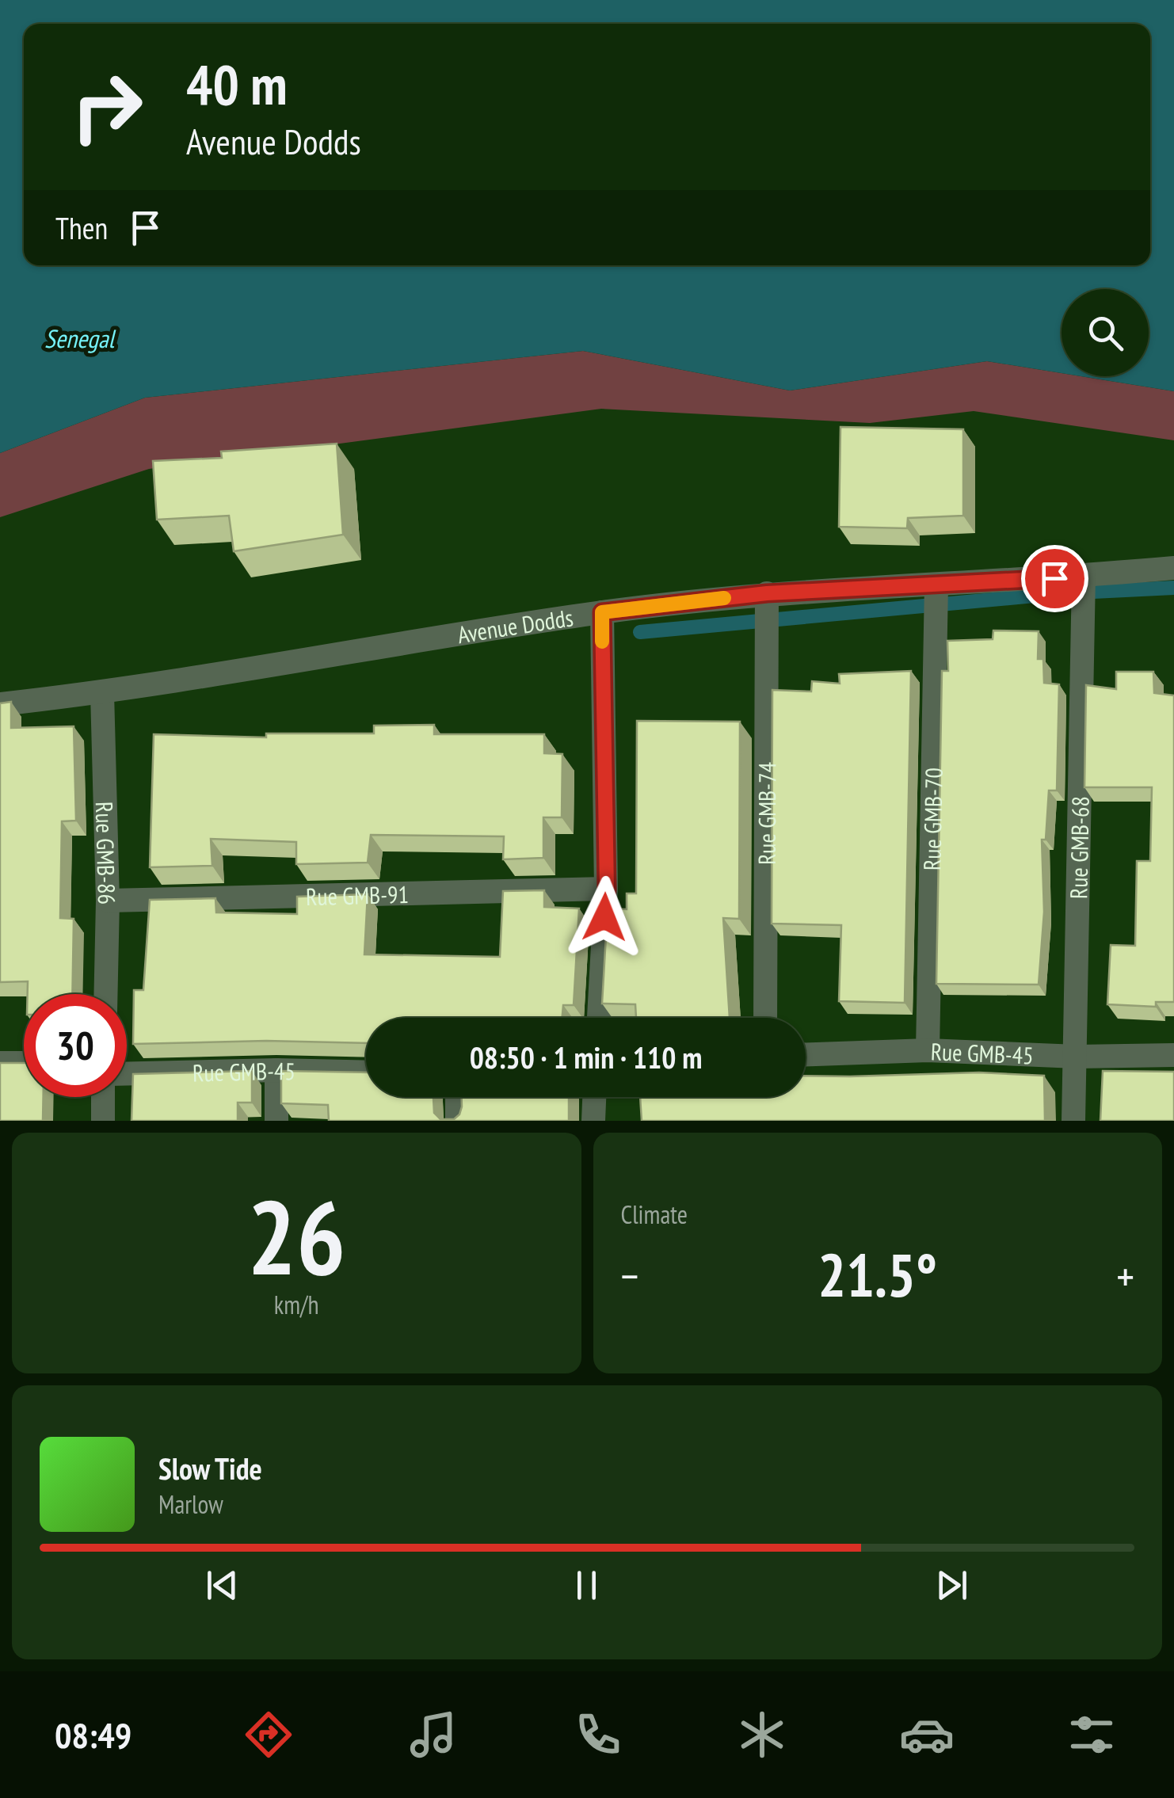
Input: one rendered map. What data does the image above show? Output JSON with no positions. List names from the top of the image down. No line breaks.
{"streets":{"street":["Avenue Dodds","Rue GMB-74","Rue GMB-70","Rue GMB-68","Rue GMB-86","Rue GMB-91","Rue GMB-45"]},"crossings":[["Avenue Dodds","Rue GMB-74"],["Avenue Dodds","Rue GMB-70"],["Avenue Dodds","Rue GMB-68"],["Avenue Dodds","Rue GMB-86"],["Rue GMB-70","Rue GMB-45"],["Rue GMB-68","Rue GMB-45"],["Rue GMB-86","Rue GMB-91"]],"water":["Senegal"],"page":{"turn":["40 m","Avenue Dodds"],"then":"Then","limit":"30","trip":"08:50 · 1 min · 110 m","tile":[["26","km/h"],"Climate"],"heat":["−","21.5°","+"],"song":["Slow Tide","Marlow"],"tabs":"08:49"}}
